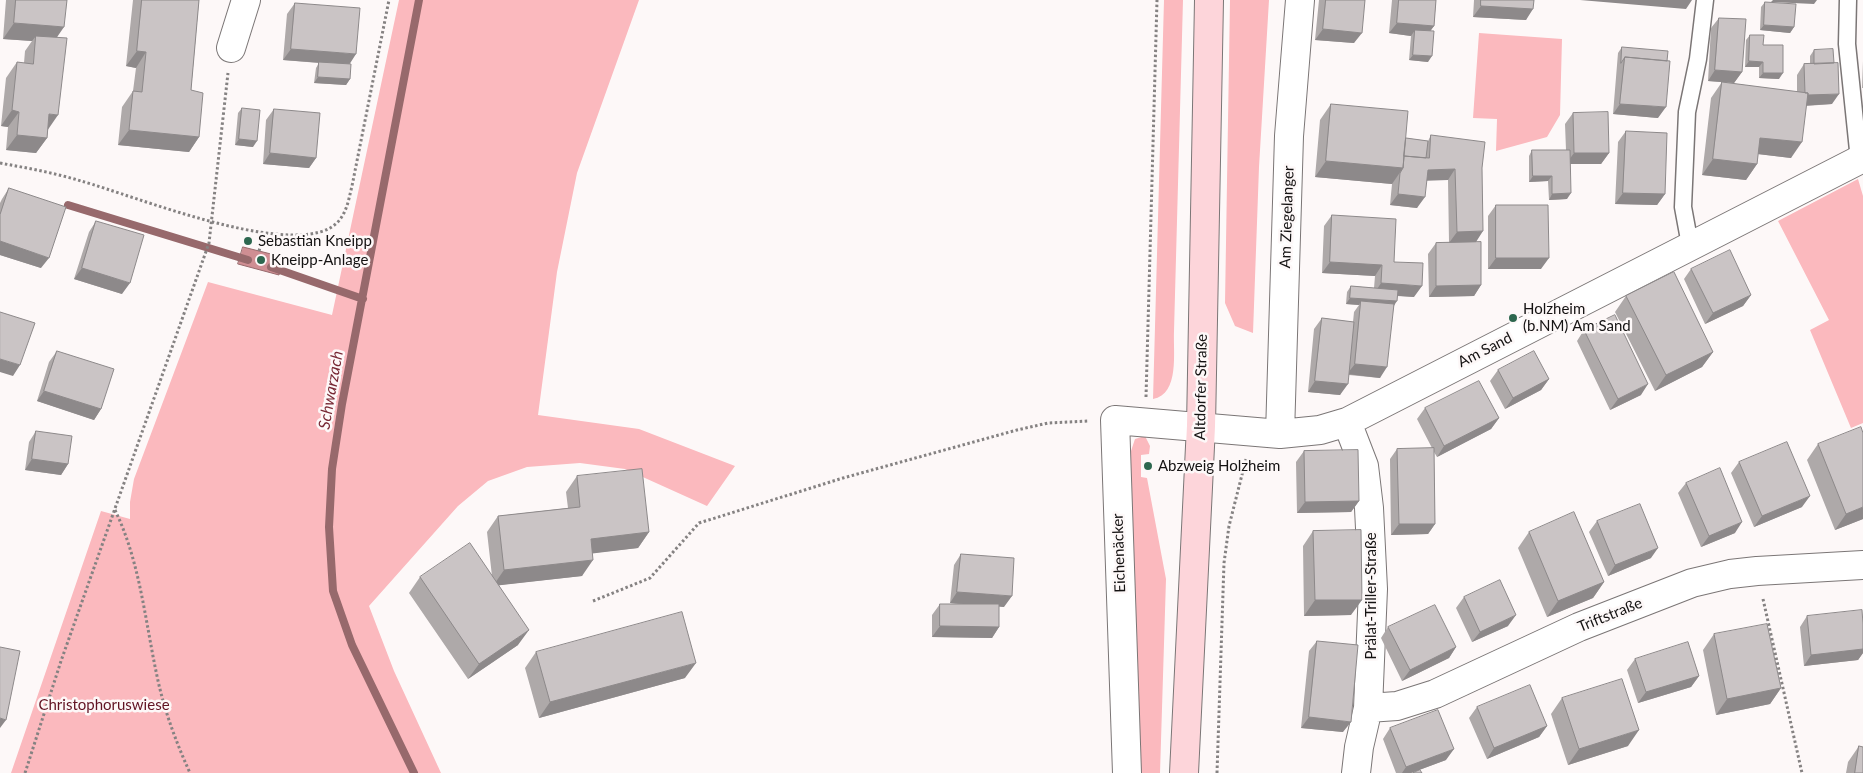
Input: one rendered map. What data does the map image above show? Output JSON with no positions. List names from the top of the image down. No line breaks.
{"streets":{"main road":["Altdorfer Straße"],"street":["Am Ziegelanger","Am Sand","Eichenäcker","Prälat-Triller-Straße","Triftstraße"]},"crossings":[["Am Ziegelanger","Am Sand"],["Am Sand","Altdorfer Straße"],["Am Sand","Prälat-Triller-Straße"],["Prälat-Triller-Straße","Triftstraße"]],"water":["Schwarzach"],"parks":["Christophoruswiese"],"places":["Sebastian Kneipp","Kneipp-Anlage","Holzheim (b.NM) Am Sand","Abzweig Holzheim"]}
